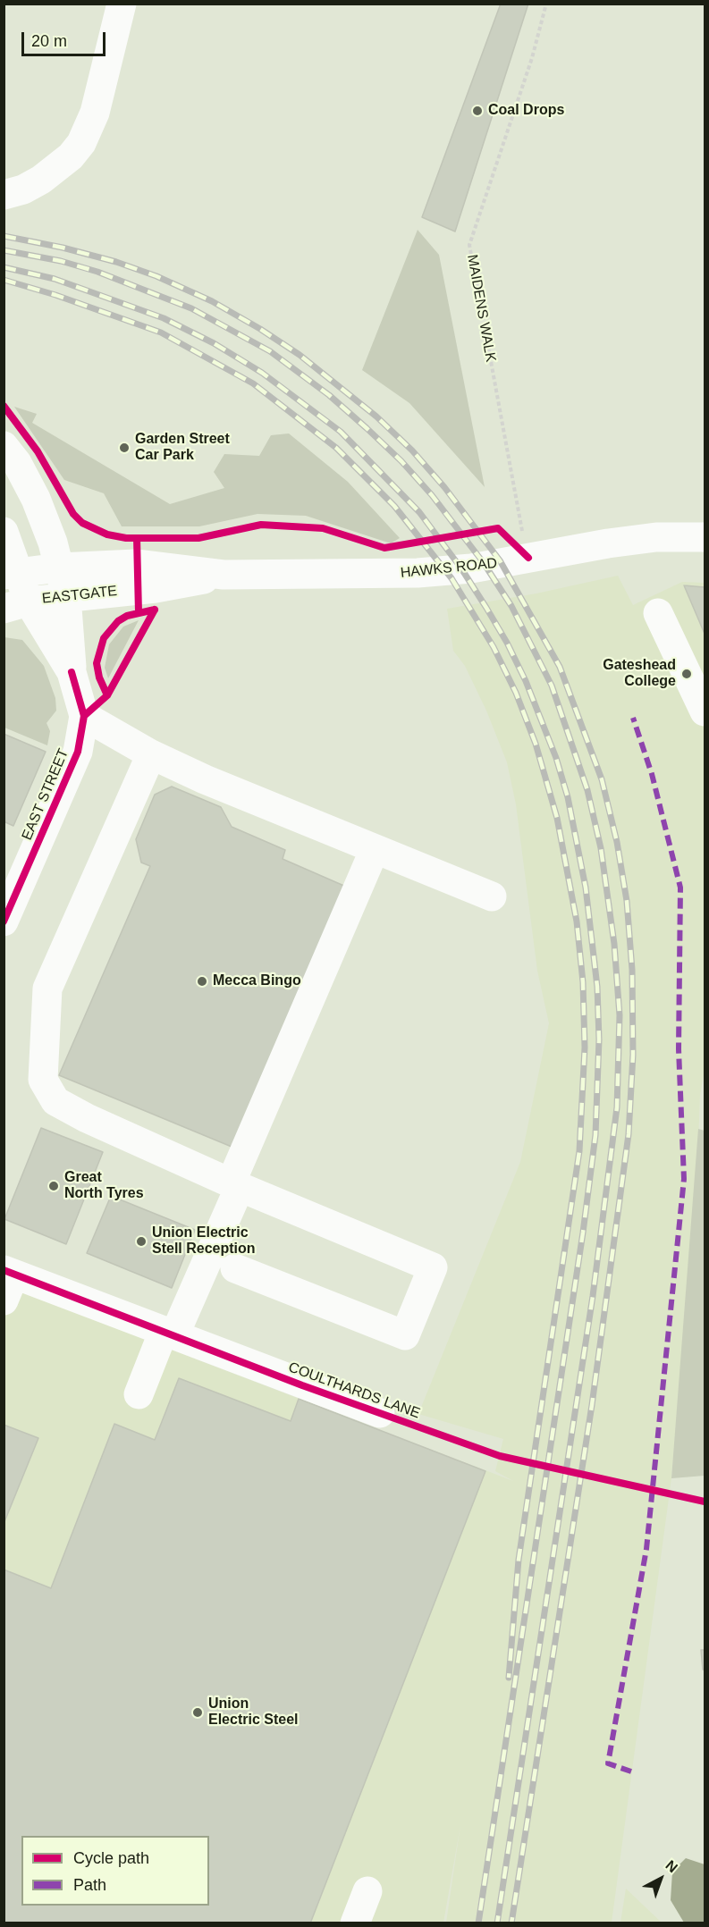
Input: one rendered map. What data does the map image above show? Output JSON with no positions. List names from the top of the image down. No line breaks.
{"streets":{"street":["HAWKS ROAD","EASTGATE","EAST STREET","COULTHARDS LANE"],"path":["MAIDENS WALK"]},"crossings":[["MAIDENS WALK","HAWKS ROAD"],["HAWKS ROAD","EASTGATE"],["EASTGATE","EAST STREET"]],"places":["Coal Drops","Garden Street Car Park","Gateshead College","Mecca Bingo","Great North Tyres","Union Electric Stell Reception","Union Electric Steel"],"legend":["Cycle path","Path"],"scale_bar":"20 m","north":"top right"}
